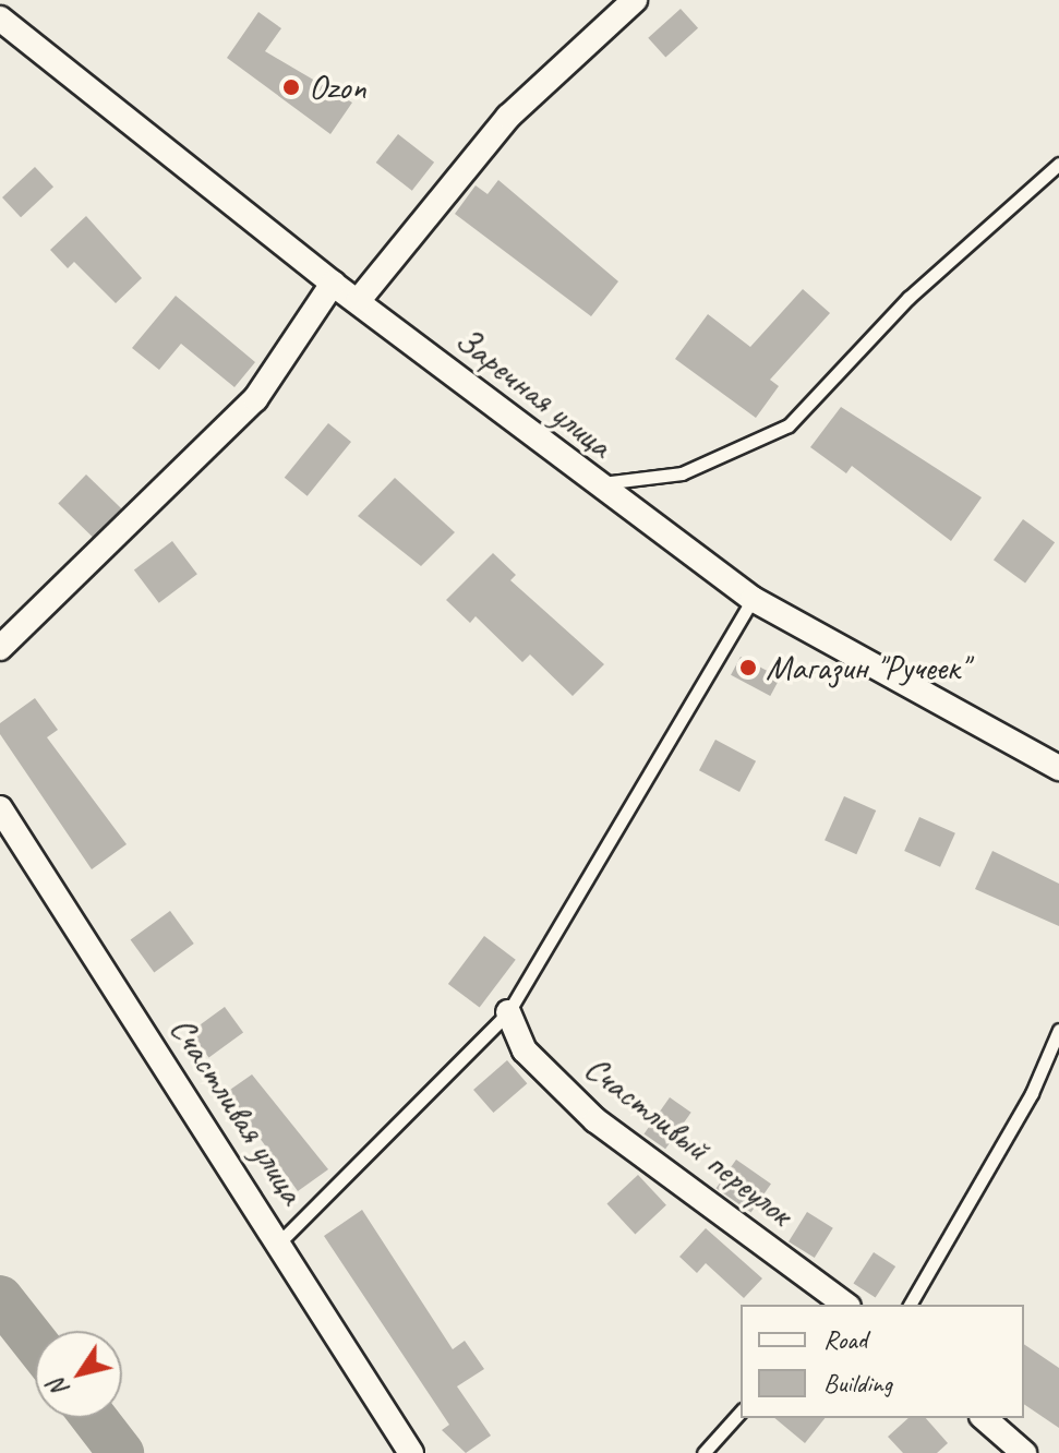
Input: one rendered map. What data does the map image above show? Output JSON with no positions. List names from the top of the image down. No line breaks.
{"streets":{"street":["Заречная улица","Счастливая улица","Счастливый переулок"]},"places":["Ozon","Магазин \"Ручеек\""],"legend":["Road","Building"],"north":"bottom left"}
